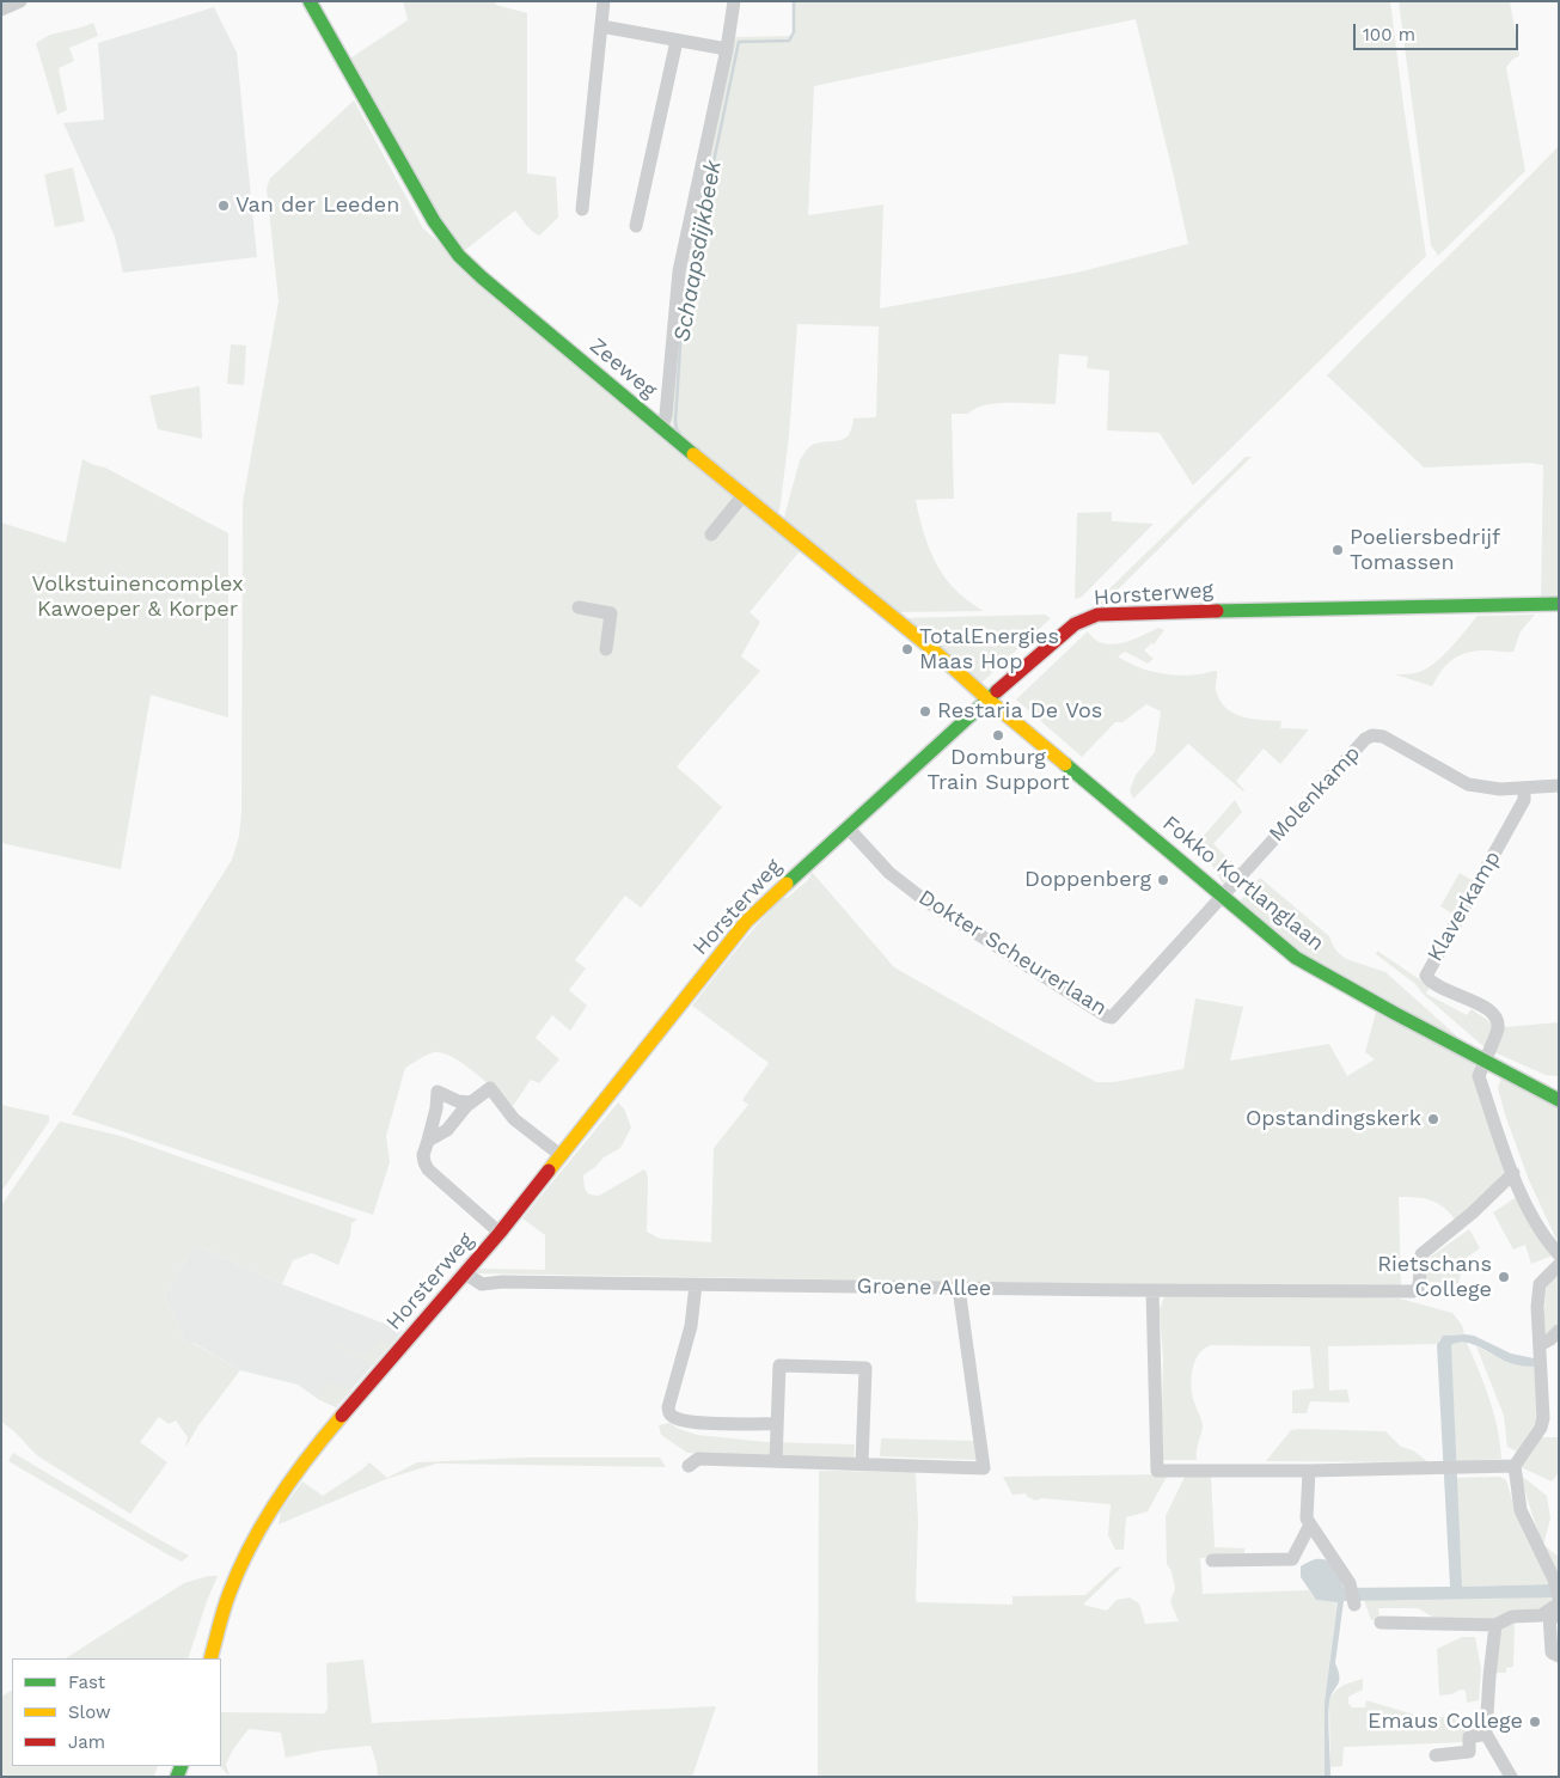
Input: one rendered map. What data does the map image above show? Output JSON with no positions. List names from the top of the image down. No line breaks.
{"streets":{"main road":["Zeeweg","Horsterweg","Fokko Kortlanglaan"],"street":["Molenkamp","Klaverkamp","Dokter Scheurerlaan","Groene Allee"]},"crossings":[["Zeeweg","Horsterweg"],["Zeeweg","Fokko Kortlanglaan"],["Horsterweg","Fokko Kortlanglaan"],["Horsterweg","Dokter Scheurerlaan"],["Horsterweg","Groene Allee"],["Molenkamp","Fokko Kortlanglaan"],["Molenkamp","Klaverkamp"],["Molenkamp","Dokter Scheurerlaan"],["Fokko Kortlanglaan","Klaverkamp"],["Fokko Kortlanglaan","Dokter Scheurerlaan"]],"water":["Schaapsdijkbeek"],"parks":["Volkstuinencomplex Kawoeper & Korper"],"places":["Van der Leeden","Poeliersbedrijf Tomassen","TotalEnergies Maas Hop","Restaria De Vos","Domburg Train Support","Doppenberg","Opstandingskerk","Rietschans College","Emaus College"],"legend":["Fast","Slow","Jam"],"scale_bar":"100 m"}
